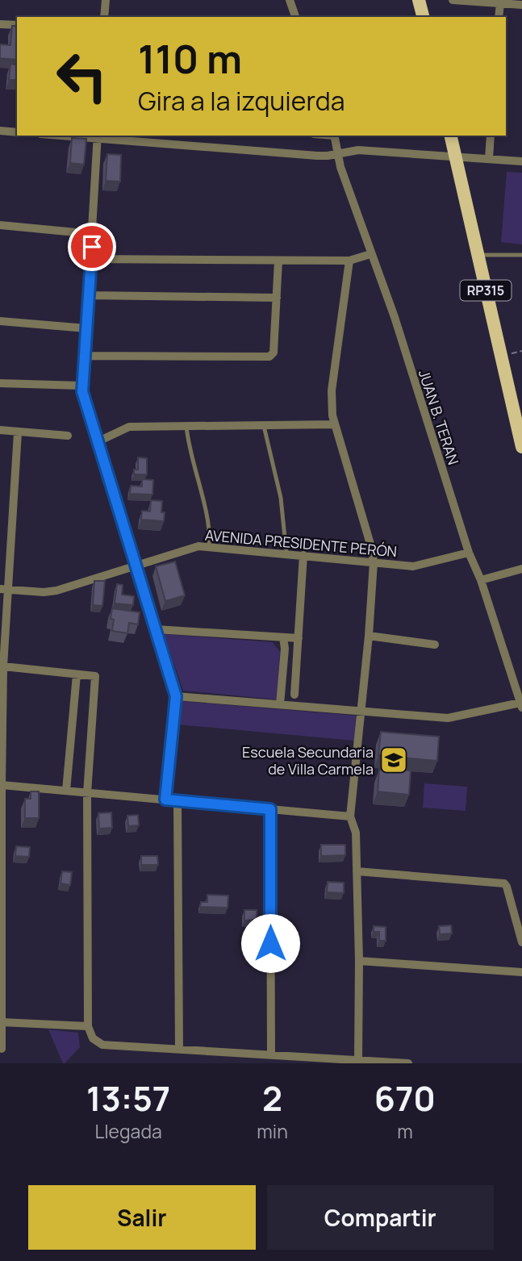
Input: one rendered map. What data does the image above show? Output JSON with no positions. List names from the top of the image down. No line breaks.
{"streets":{"main road":["RP315"],"street":["JUAN B. TERAN","AVENIDA PRESIDENTE PERÓN"]},"crossings":[["JUAN B. TERAN","AVENIDA PRESIDENTE PERÓN"]],"places":{"school or university":["Escuela Secundaria de Villa Carmela"]},"page":{"turn":["110 m","Gira a la izquierda"],"eta":["13:57","Llegada","2","min","670","m"],"buttons":["Salir","Compartir"]}}
